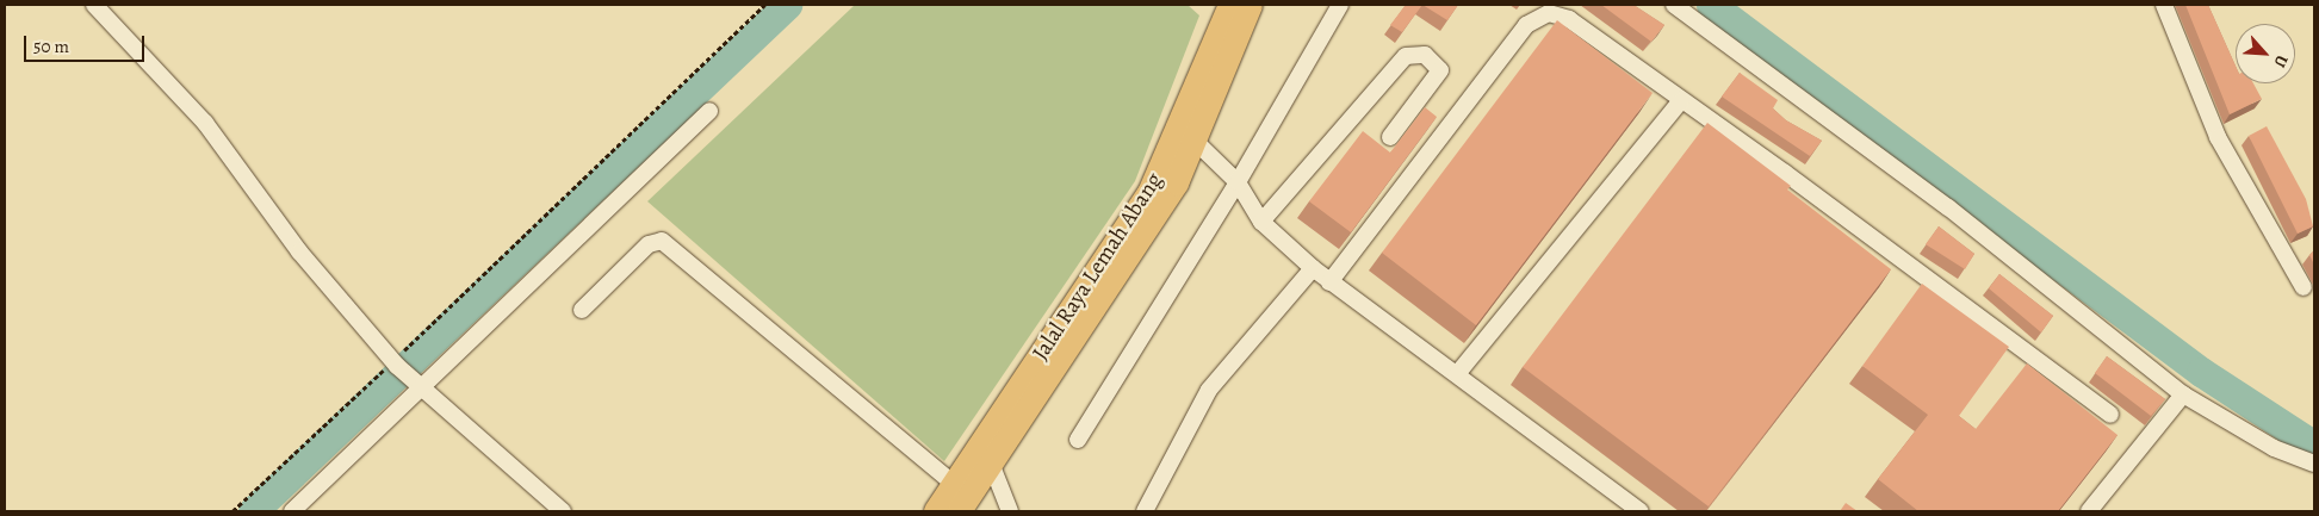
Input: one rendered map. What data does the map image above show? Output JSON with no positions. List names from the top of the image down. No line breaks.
{"streets":{"highway":["Jalal Raya Lemah Abang"]},"scale_bar":"50 m","north":"bottom right"}
